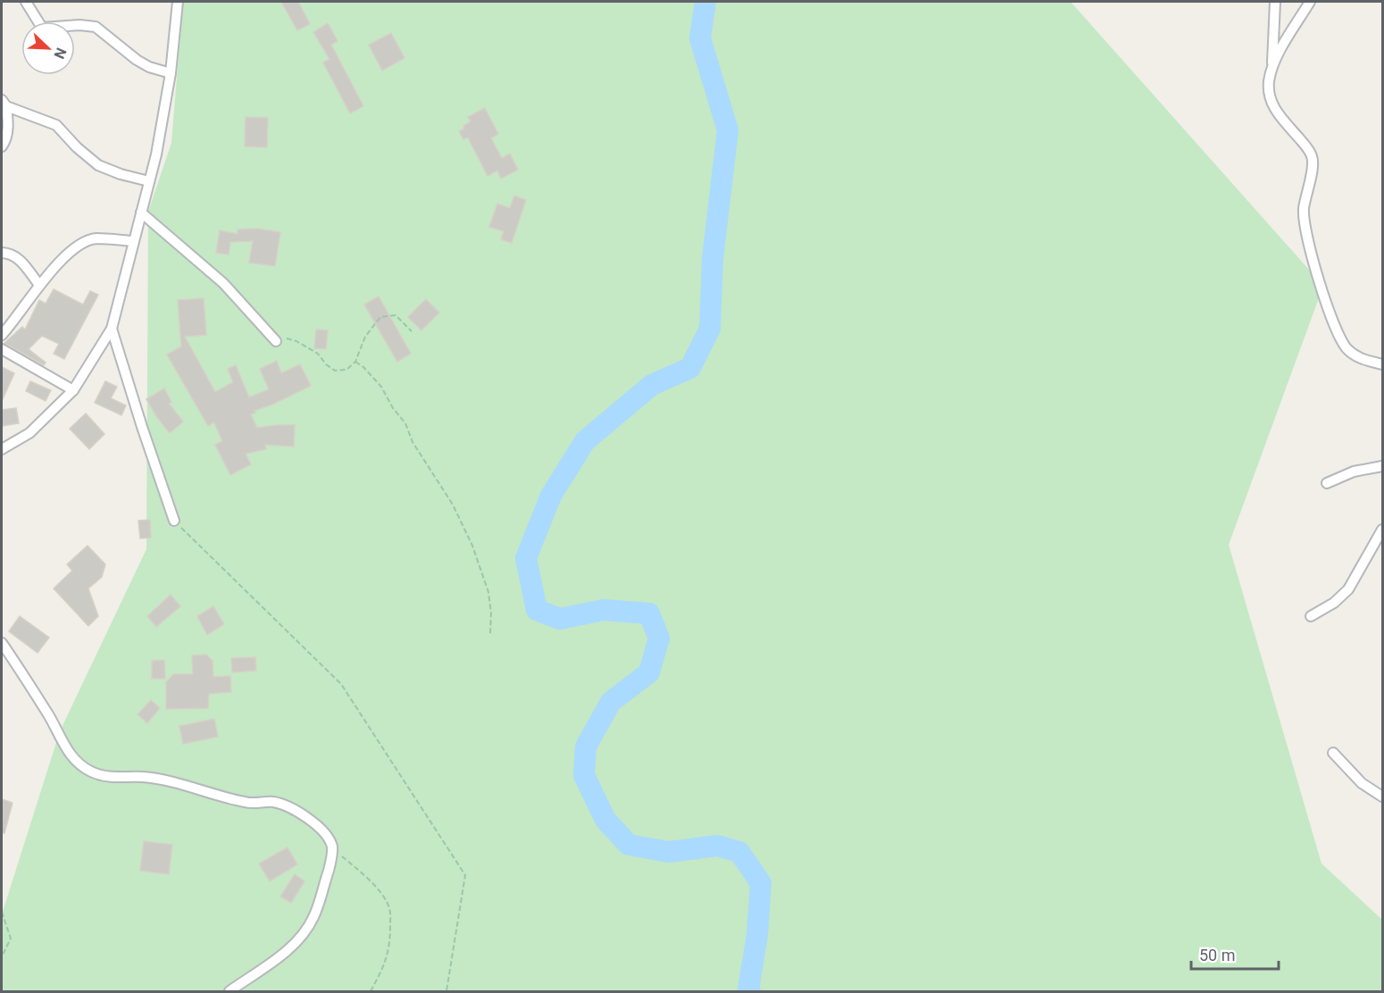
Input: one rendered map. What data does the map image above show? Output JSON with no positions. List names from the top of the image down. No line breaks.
{"scale_bar":"50 m","north":"bottom right"}
